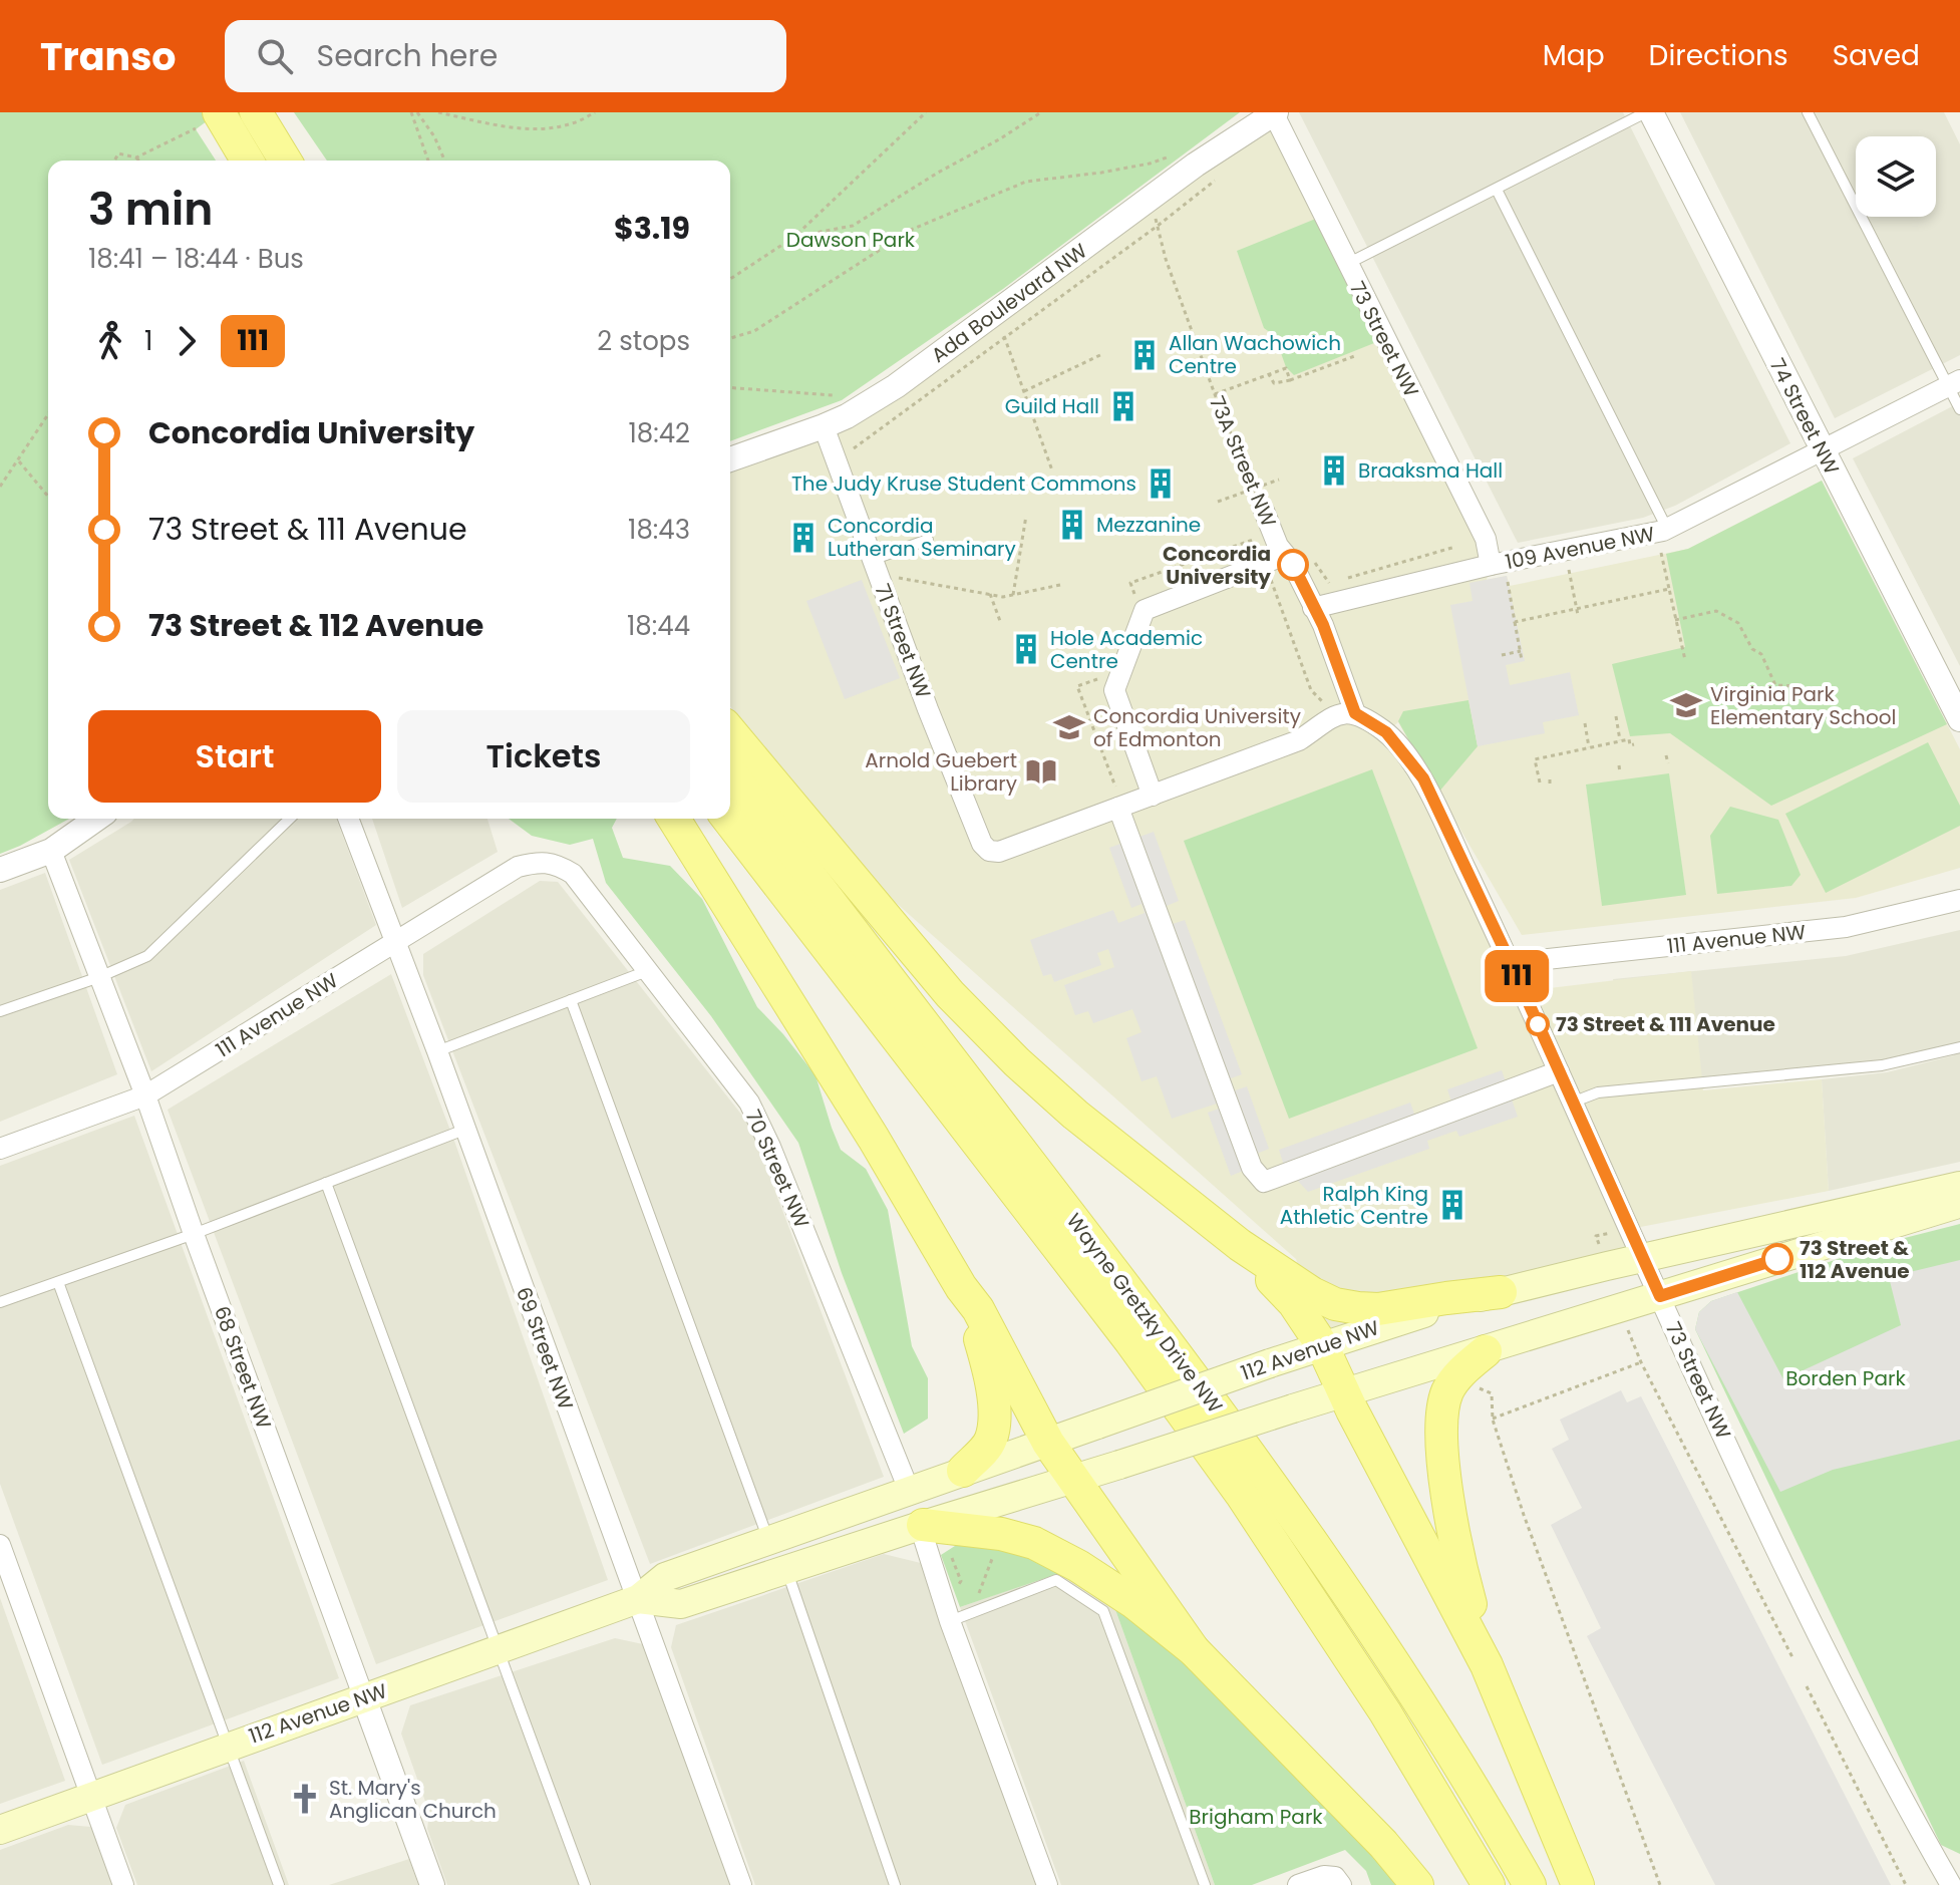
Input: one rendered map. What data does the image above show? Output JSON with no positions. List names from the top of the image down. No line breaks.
{"streets":{"main road":["Wayne Gretzky Drive NW","112 Avenue NW"],"street":["Ada Boulevard NW","73 Street NW","74 Street NW","73A Street NW","109 Avenue NW","71 Street NW","111 Avenue NW","70 Street NW","69 Street NW","68 Street NW"]},"crossings":[["Ada Boulevard NW","73 Street NW"],["Ada Boulevard NW","73A Street NW"],["Ada Boulevard NW","71 Street NW"],["73 Street NW","73A Street NW"],["73 Street NW","109 Avenue NW"],["73 Street NW","111 Avenue NW"],["73 Street NW","112 Avenue NW"],["74 Street NW","109 Avenue NW"],["73A Street NW","109 Avenue NW"],["111 Avenue NW","70 Street NW"],["111 Avenue NW","69 Street NW"],["111 Avenue NW","68 Street NW"],["70 Street NW","112 Avenue NW"],["69 Street NW","112 Avenue NW"],["112 Avenue NW","68 Street NW"]],"parks":["Dawson Park","Borden Park","Brigham Park"],"places":{"building":["Allan Wachowich Centre","Guild Hall","Braaksma Hall","The Judy Kruse Student Commons","Mezzanine","Concordia Lutheran Seminary","Hole Academic Centre","Ralph King Athletic Centre"],"other":["Concordia University","73 Street & 111 Avenue","73 Street & 112 Avenue"],"school or university":["Virginia Park Elementary School","Concordia University of Edmonton"],"library":["Arnold Guebert Library"],"church":["St. Mary's Anglican Church"]},"lines":["bus line 111"],"page":{"header":"Transo","search":"Search here","nav":["Map","Directions","Saved"],"on_map":"111","heading":["3 min","18:41 – 18:44 · Bus","$3.19"],"legs":["1","111","2 stops"],"list":[{"name":"Concordia University","value":"18:42"},{"name":"73 Street & 111 Avenue","value":"18:43"},{"name":"73 Street & 112 Avenue","value":"18:44"}],"buttons":["Start","Tickets"]}}
